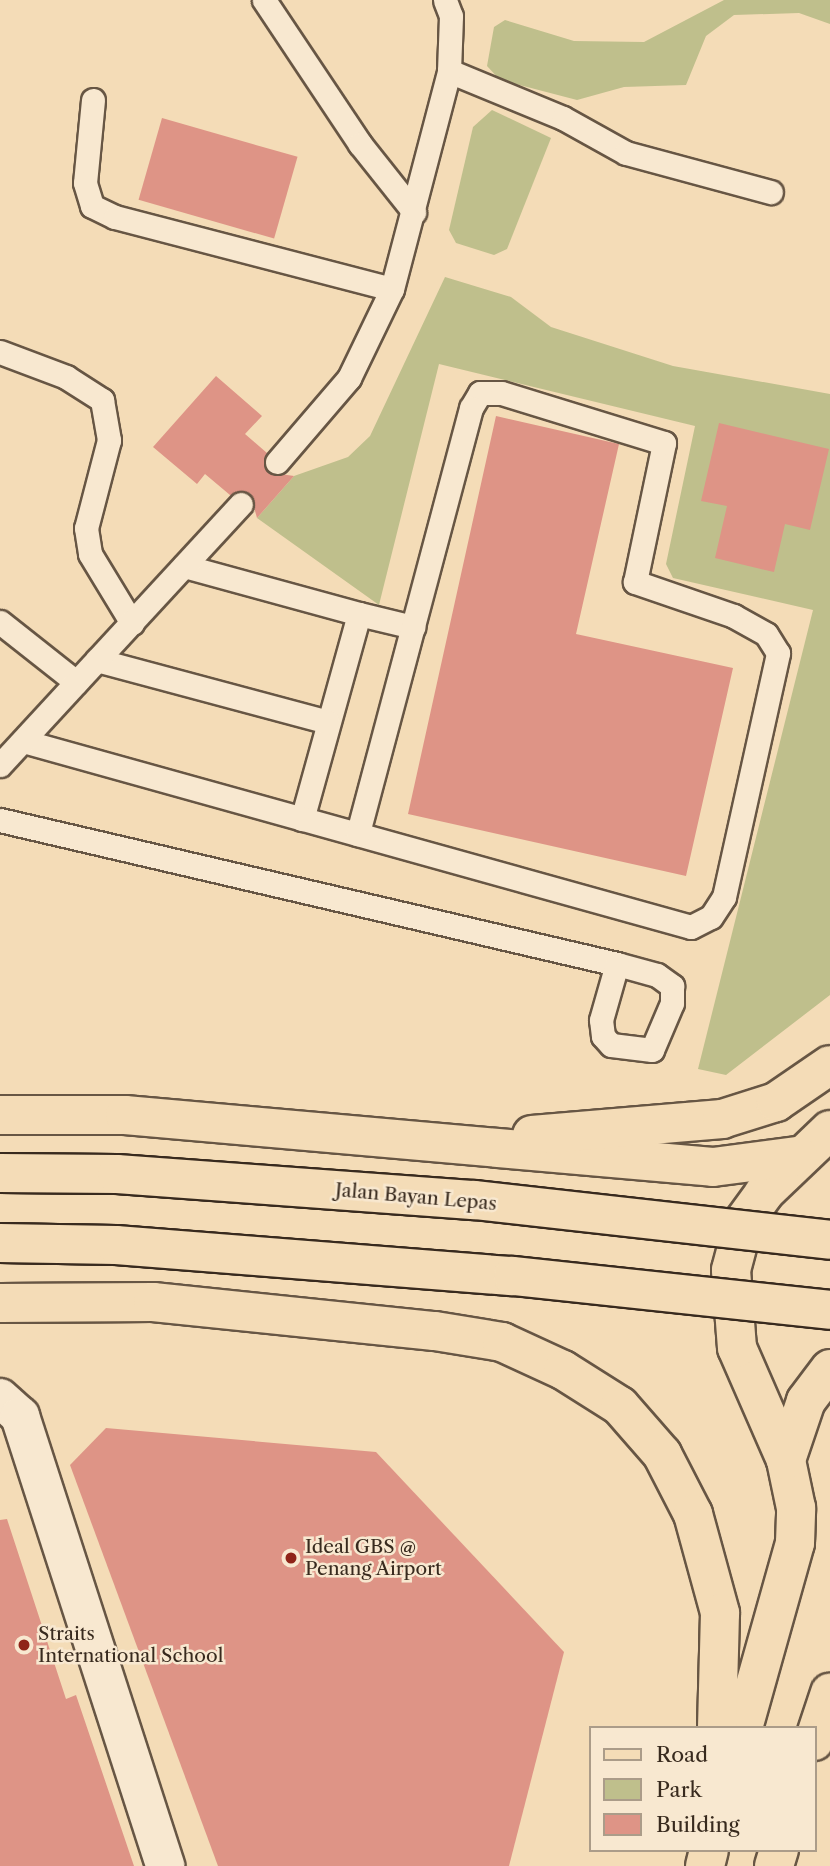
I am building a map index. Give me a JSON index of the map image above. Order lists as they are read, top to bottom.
{
  "streets": {
    "main road": ["Jalan Bayan Lepas"]
  },
  "places": ["Ideal GBS @ Penang Airport", "Straits International School"],
  "legend": ["Road", "Park", "Building"]
}
